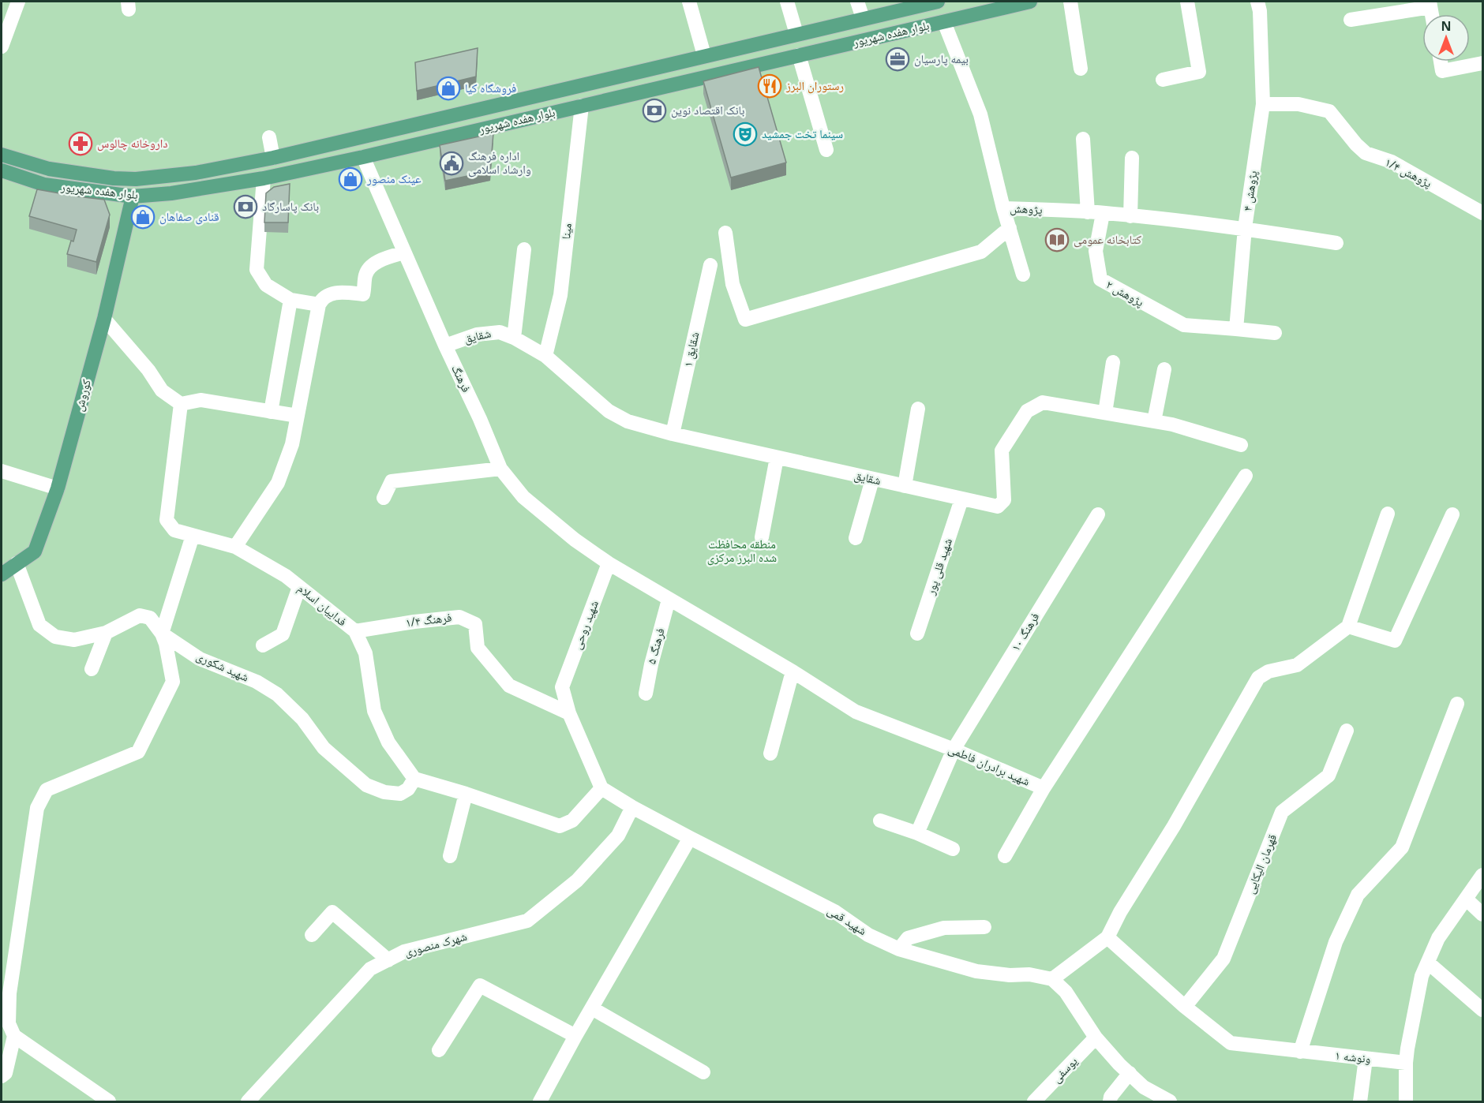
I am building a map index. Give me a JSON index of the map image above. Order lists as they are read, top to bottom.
{
  "streets": {
    "main road": ["بلوار هفده شهریور", "کوروش"],
    "street": [
      "پژوهش ۱/۴",
      "پژوهش ۴",
      "پژوهش",
      "مینا",
      "پژوهش ۲",
      "شقایق",
      "شقایق ۱",
      "فرهنگ",
      "شهید قلی پور",
      "فداییان اسلام",
      "فرهنگ ۱/۴",
      "شهید روحی",
      "فرهنگ ۱۰",
      "فرهنگ ۵",
      "شهید شکوری",
      "شهید برادران فاطمی",
      "قهرمان الیکایی",
      "شهید قمی",
      "شهرک منصوری",
      "ونوشه ۱",
      "یوسفی"
    ]
  },
  "crossings": [
    ["بلوار هفده شهریور", "پژوهش"],
    ["بلوار هفده شهریور", "مینا"],
    ["بلوار هفده شهریور", "فرهنگ"],
    ["بلوار هفده شهریور", "کوروش"],
    ["پژوهش ۱/۴", "پژوهش ۴"],
    ["پژوهش ۴", "پژوهش"],
    ["پژوهش ۴", "پژوهش ۲"],
    ["پژوهش", "پژوهش ۲"],
    ["مینا", "شقایق"],
    ["شقایق", "شقایق ۱"],
    ["شقایق", "فرهنگ"],
    ["شقایق", "شهید قلی پور"],
    ["فرهنگ", "شهید روحی"],
    ["فرهنگ", "شهید برادران فاطمی"],
    ["کوروش", "شهید شکوری"],
    ["فداییان اسلام", "فرهنگ ۱/۴"],
    ["فداییان اسلام", "شهید شکوری"],
    ["فرهنگ ۱/۴", "شهید روحی"],
    ["شهید روحی", "شهید برادران فاطمی"],
    ["فرهنگ ۱۰", "شهید برادران فاطمی"],
    ["فرهنگ ۵", "شهید برادران فاطمی"],
    ["قهرمان الیکایی", "ونوشه ۱"],
    ["شهید قمی", "شهرک منصوری"]
  ],
  "parks": ["منطقه محافظت شده البرز مرکزی"],
  "places": {
    "office": ["بیمه پارسیان"],
    "restaurant": ["رستوران البرز"],
    "shop": ["فروشگاه کیا", "عینک منصور", "قنادی صفاهان"],
    "bank": ["بانک اقتصاد نوین", "بانک پاسارگاد"],
    "theatre": ["سینما تخت جمشید"],
    "pharmacy": ["داروخانه چالوس"],
    "public building": ["اداره فرهنگ وارشاد اسلامی"],
    "library": ["کتابخانه عمومی"]
  },
  "north": "top"
}
